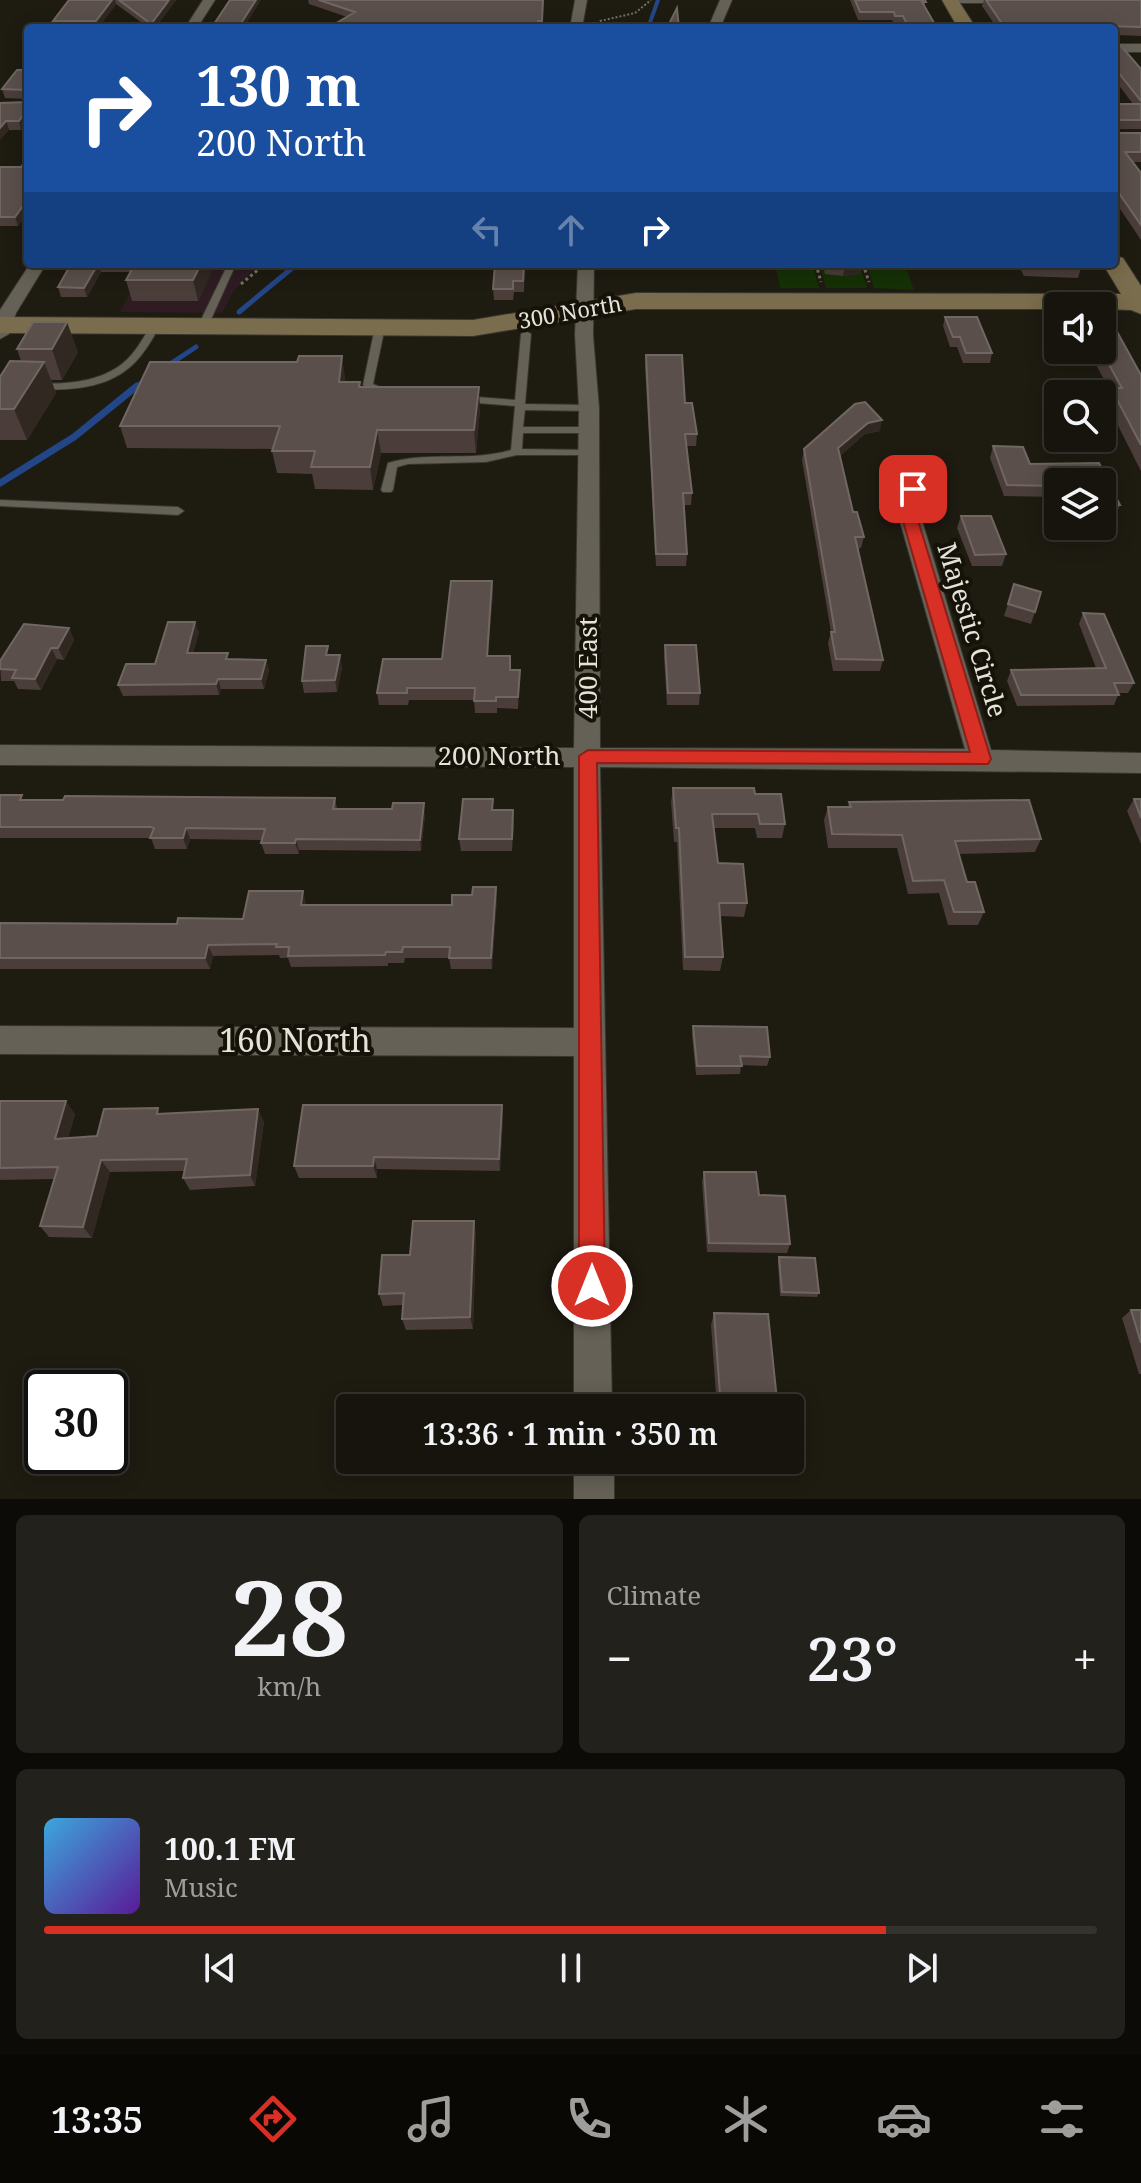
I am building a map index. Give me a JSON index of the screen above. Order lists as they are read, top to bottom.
{
  "streets": {
    "street": [
      "300 North",
      "Majestic Circle",
      "400 East",
      "200 North",
      "160 North"
    ]
  },
  "crossings": [
    ["300 North", "400 East"],
    ["Majestic Circle", "200 North"],
    ["400 East", "200 North"],
    ["400 East", "160 North"]
  ],
  "page": {
    "turn": ["130 m", "200 North"],
    "limit": "30",
    "trip": "13:36 · 1 min · 350 m",
    "tile": [
      ["28", "km/h"],
      "Climate"
    ],
    "heat": ["−", "23°", "+"],
    "song": ["100.1 FM", "Music"],
    "tabs": "13:35"
  }
}
